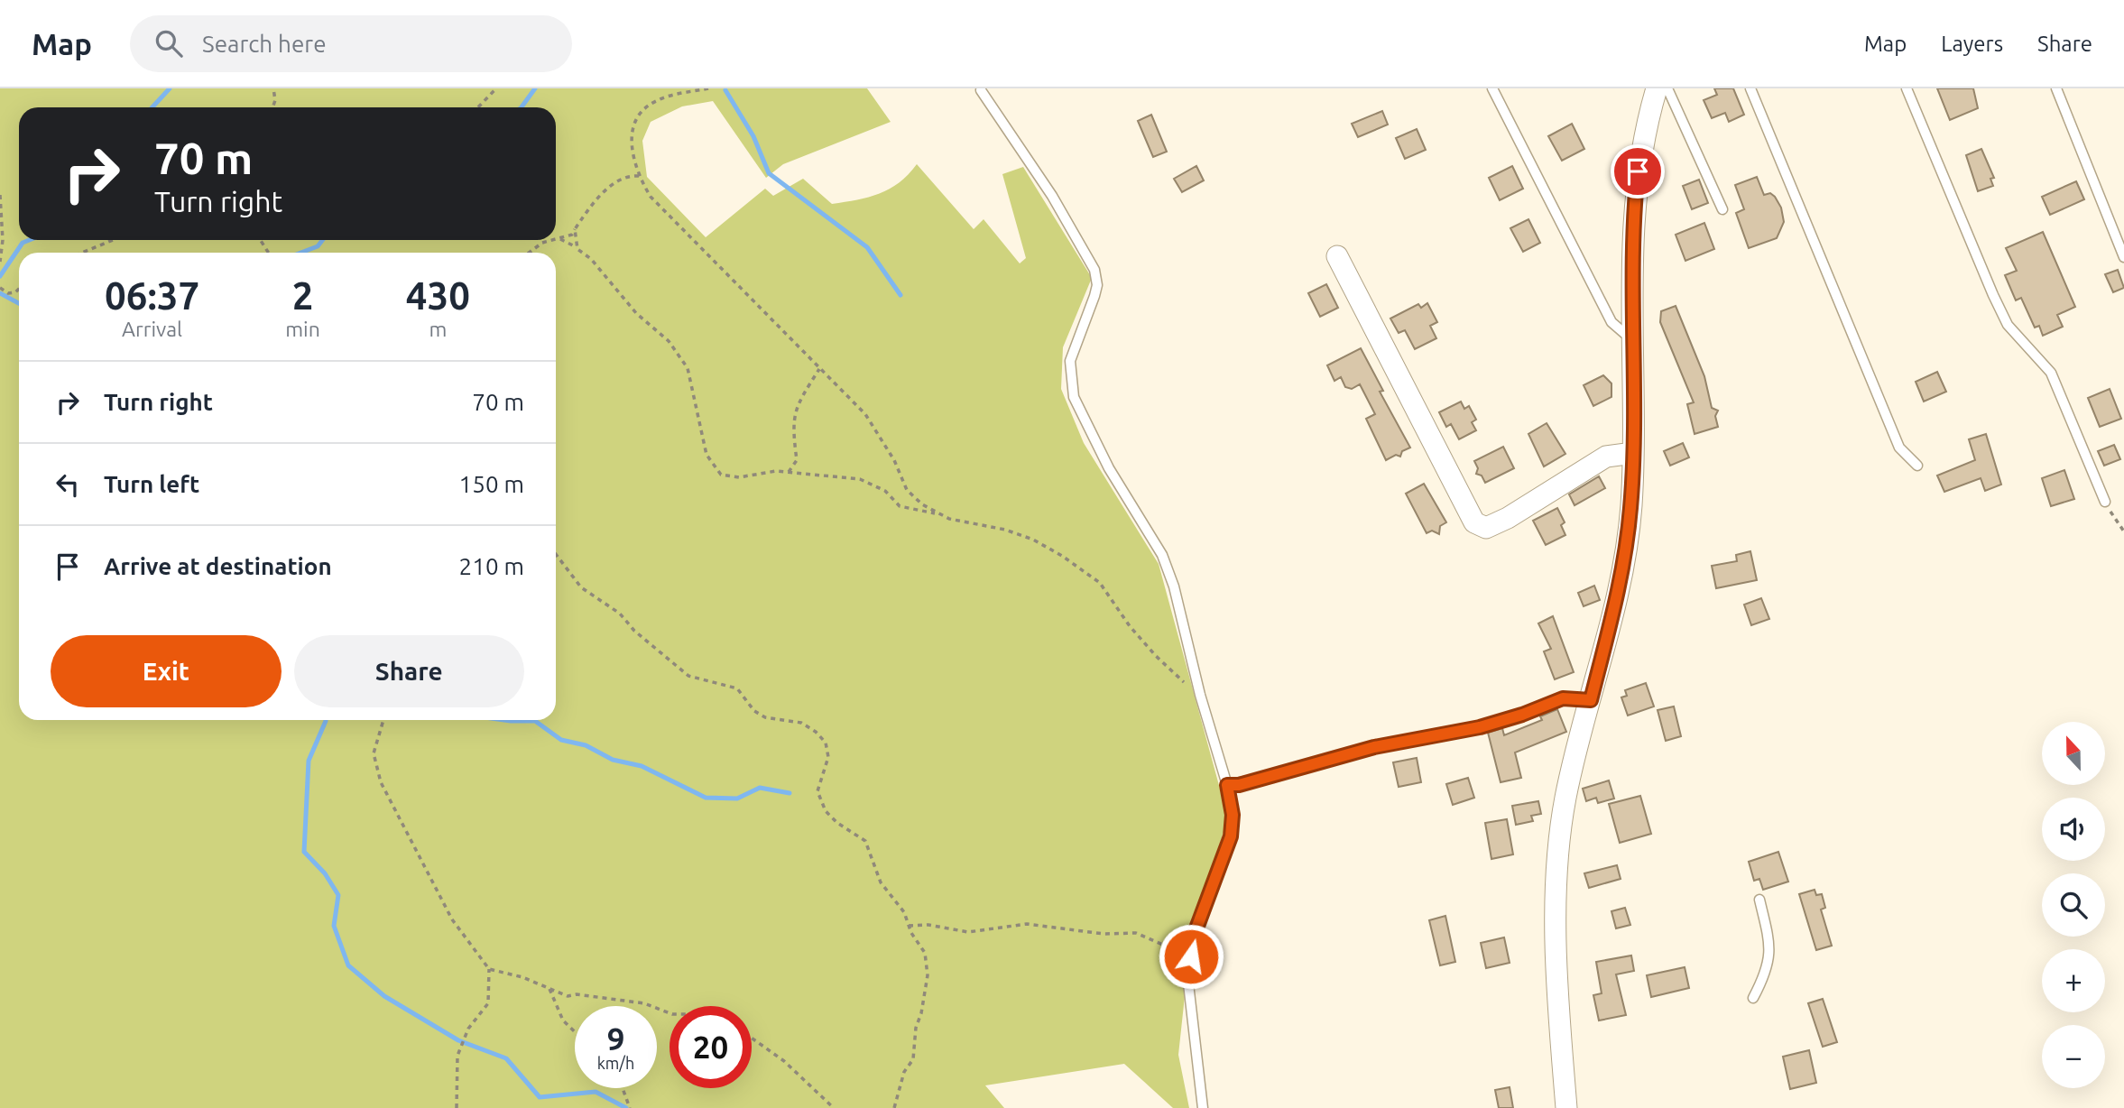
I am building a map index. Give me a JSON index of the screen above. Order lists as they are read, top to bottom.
{
  "north": "top",
  "page": {
    "header": "Map",
    "search": "Search here",
    "nav": ["Map", "Layers", "Share"],
    "turn": ["70 m", "Turn right"],
    "eta": [
      "06:37",
      "Arrival",
      "2",
      "min",
      "430",
      "m"
    ],
    "list": [
      {
        "name": "Turn right",
        "value": "70 m"
      },
      {
        "name": "Turn left",
        "value": "150 m"
      },
      {
        "name": "Arrive at destination",
        "value": "210 m"
      }
    ],
    "buttons": ["Exit", "Share"],
    "map_buttons": ["+", "−"],
    "speed": "9 km/h",
    "limit": "20"
  }
}
